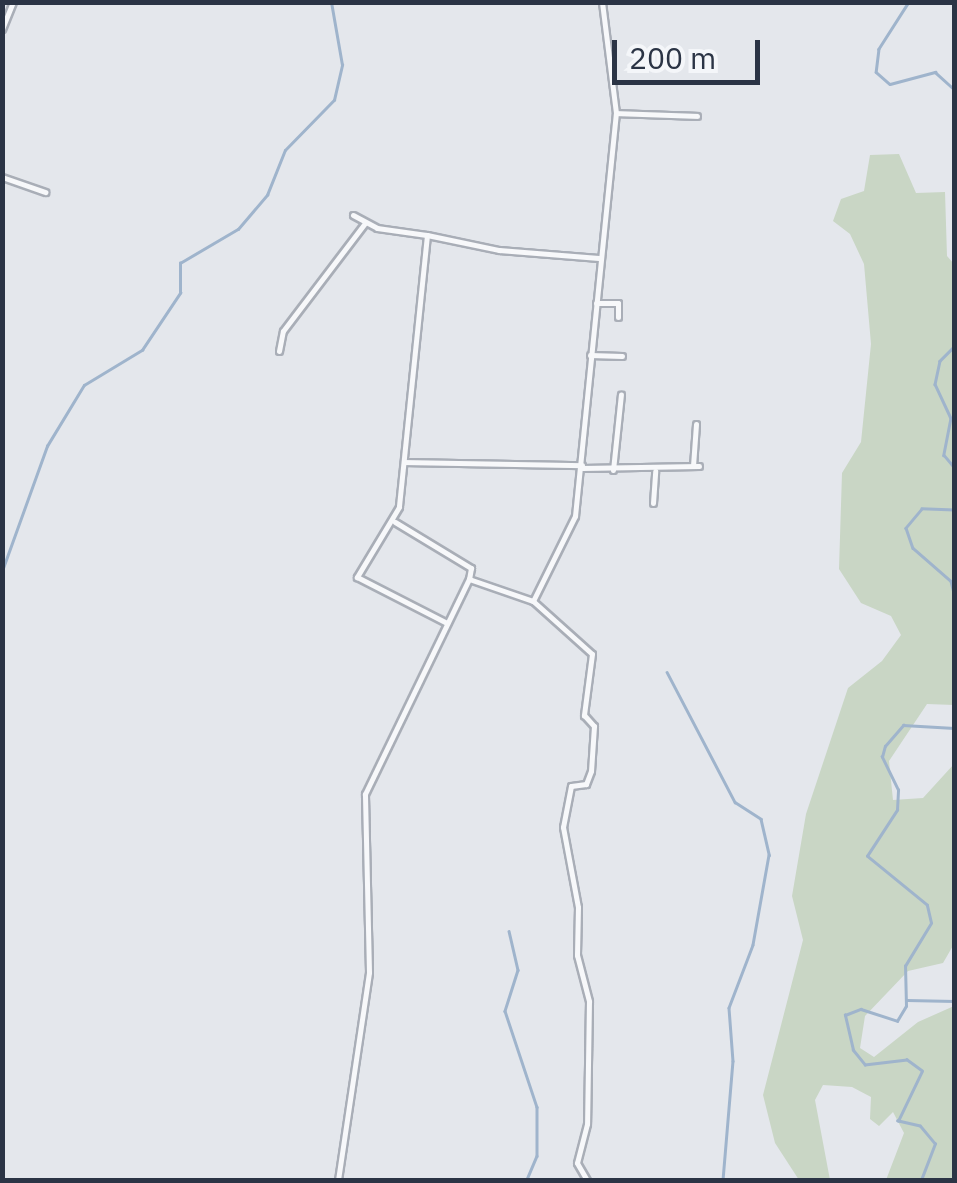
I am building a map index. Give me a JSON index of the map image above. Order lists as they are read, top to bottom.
{
  "scale_bar": "200 m"
}
